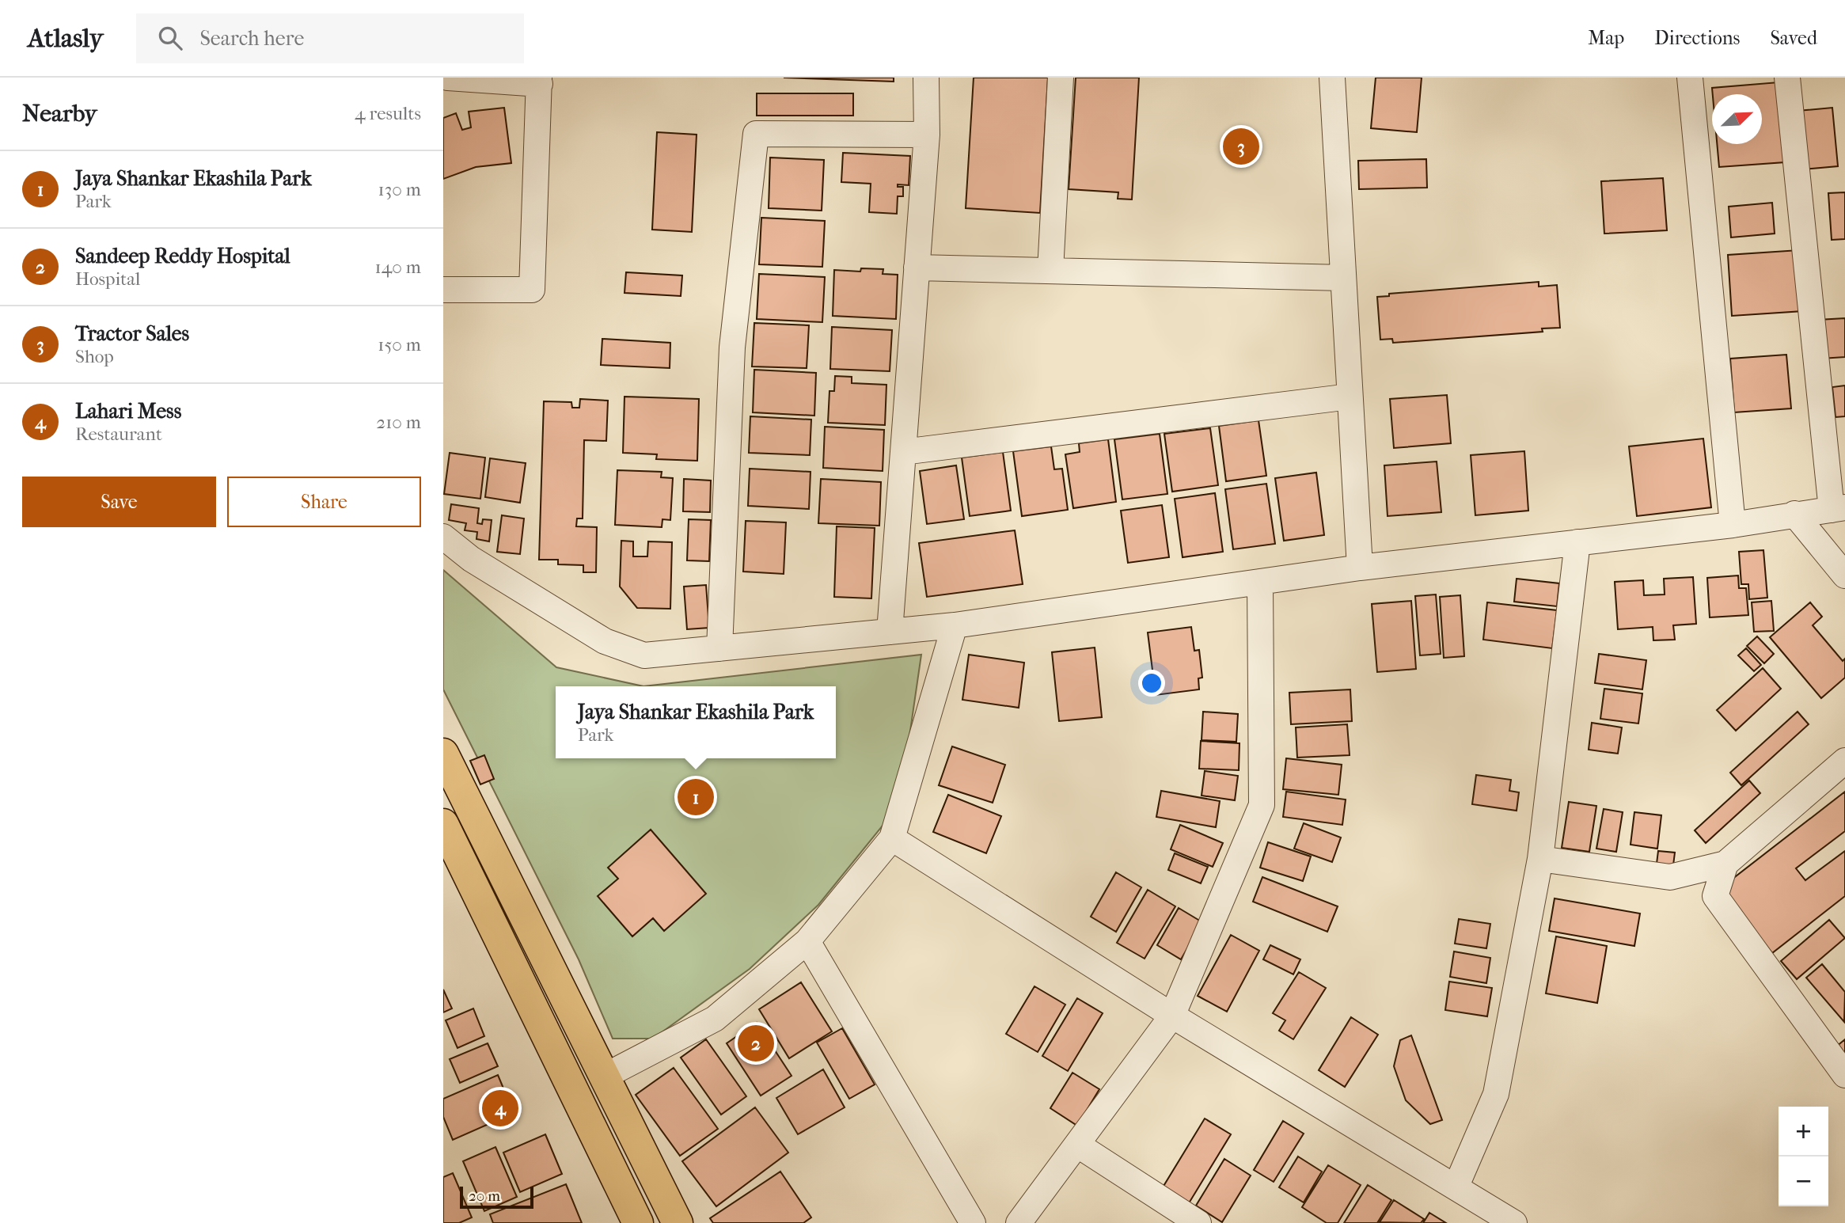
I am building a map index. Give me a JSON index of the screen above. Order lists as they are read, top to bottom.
{
  "scale_bar": "20 m",
  "north": "top right",
  "page": {
    "header": "Atlasly",
    "search": "Search here",
    "nav": ["Map", "Directions", "Saved"],
    "heading": ["Nearby", "4 results"],
    "pins": [
      "3",
      "1",
      "2",
      "4"
    ],
    "list": [
      {
        "mark": "1",
        "name": "Jaya Shankar Ekashila Park",
        "note": "Park",
        "value": "130 m"
      },
      {
        "mark": "2",
        "name": "Sandeep Reddy Hospital",
        "note": "Hospital",
        "value": "140 m"
      },
      {
        "mark": "3",
        "name": "Tractor Sales",
        "note": "Shop",
        "value": "150 m"
      },
      {
        "mark": "4",
        "name": "Lahari Mess",
        "note": "Restaurant",
        "value": "210 m"
      }
    ],
    "buttons": ["Save", "Share"],
    "popup": ["Jaya Shankar Ekashila Park", "Park"],
    "map_buttons": ["+", "−"],
    "scale": "20 m"
  }
}
